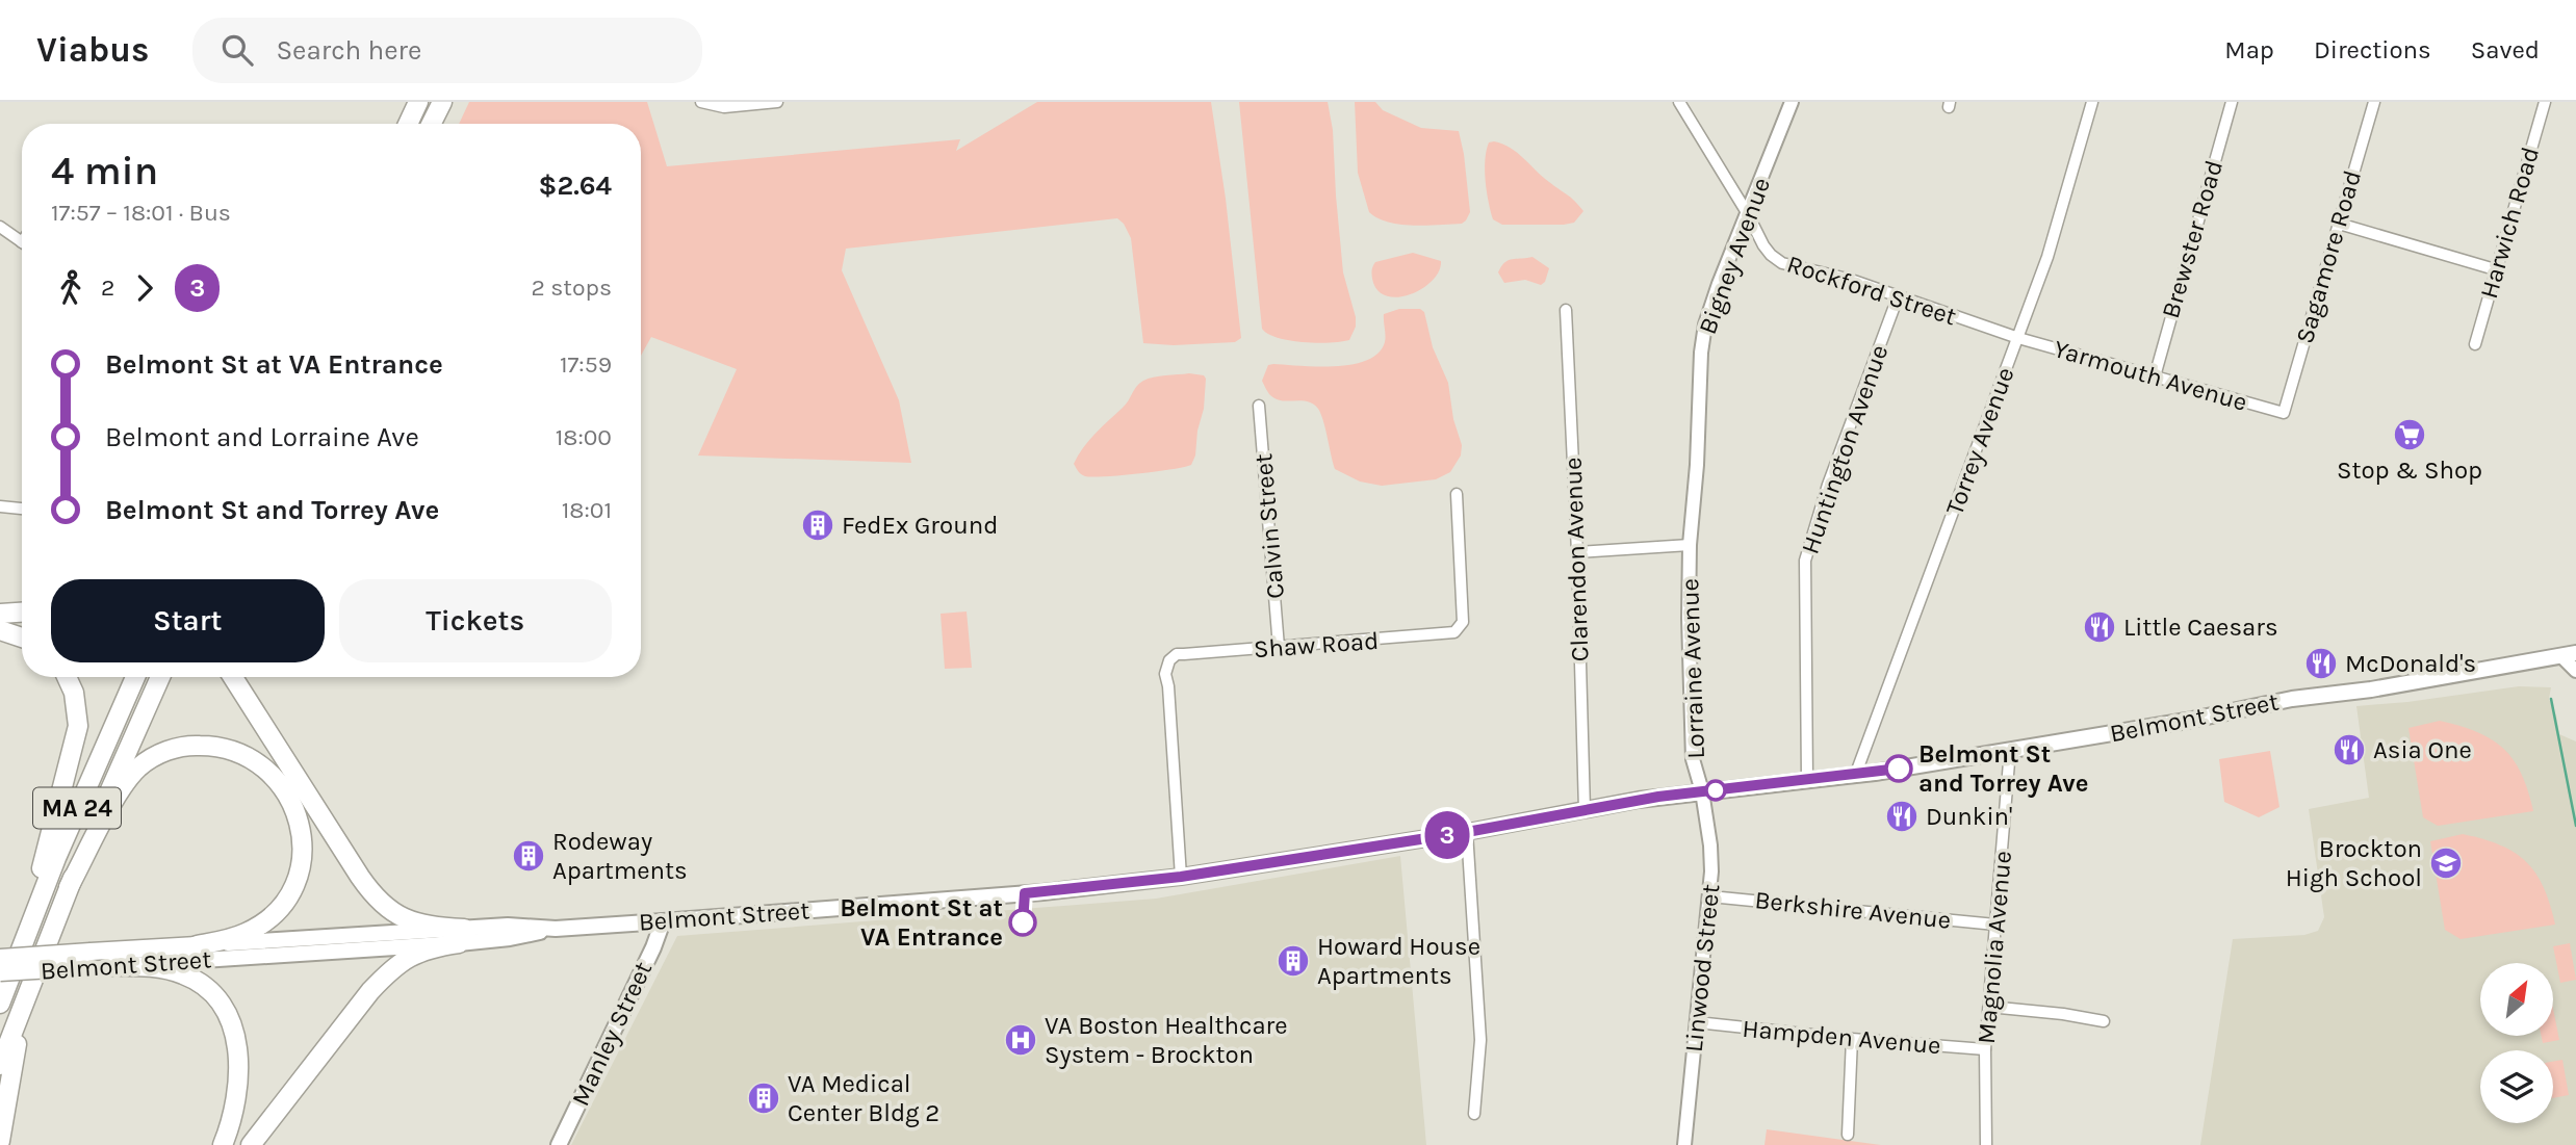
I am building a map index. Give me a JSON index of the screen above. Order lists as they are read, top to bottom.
{
  "streets": {
    "highway": ["Belmont Street", "MA 24"],
    "main road": ["Manley Street"],
    "street": [
      "Harwich Road",
      "Brewster Road",
      "Bigney Avenue",
      "Sagamore Road",
      "Rockford Street",
      "Yarmouth Avenue",
      "Torrey Avenue",
      "Huntington Avenue",
      "Calvin Street",
      "Clarendon Avenue",
      "Shaw Road",
      "Lorraine Avenue",
      "Berkshire Avenue",
      "Magnolia Avenue",
      "Linwood Street",
      "Hampden Avenue"
    ]
  },
  "crossings": [
    ["Brewster Road", "Yarmouth Avenue"],
    ["Bigney Avenue", "Rockford Street"],
    ["Bigney Avenue", "Lorraine Avenue"],
    ["Sagamore Road", "Yarmouth Avenue"],
    ["Rockford Street", "Yarmouth Avenue"],
    ["Rockford Street", "Torrey Avenue"],
    ["Rockford Street", "Huntington Avenue"],
    ["Yarmouth Avenue", "Torrey Avenue"],
    ["Torrey Avenue", "Belmont Street"],
    ["Huntington Avenue", "Belmont Street"],
    ["Calvin Street", "Shaw Road"],
    ["Clarendon Avenue", "Belmont Street"],
    ["Shaw Road", "Belmont Street"],
    ["Lorraine Avenue", "Belmont Street"],
    ["Lorraine Avenue", "Linwood Street"],
    ["Belmont Street", "Magnolia Avenue"],
    ["Belmont Street", "Linwood Street"],
    ["Belmont Street", "Manley Street"],
    ["Berkshire Avenue", "Magnolia Avenue"],
    ["Berkshire Avenue", "Linwood Street"],
    ["Magnolia Avenue", "Hampden Avenue"],
    ["Linwood Street", "Hampden Avenue"]
  ],
  "places": {
    "supermarket": ["Stop & Shop"],
    "building": [
      "FedEx Ground",
      "Rodeway Apartments",
      "Howard House Apartments",
      "VA Medical Center Bldg 2"
    ],
    "restaurant": [
      "Little Caesars",
      "McDonald's",
      "Asia One",
      "Dunkin'"
    ],
    "other": ["Belmont St and Torrey Ave", "Belmont St at VA Entrance"],
    "school or university": ["Brockton High School"],
    "hospital": ["VA Boston Healthcare System - Brockton"]
  },
  "lines": ["bus line 3"],
  "north": "top right",
  "page": {
    "header": "Viabus",
    "search": "Search here",
    "nav": ["Map", "Directions", "Saved"],
    "on_map": "3",
    "heading": ["4 min", "17:57 – 18:01 · Bus", "$2.64"],
    "legs": ["2", "3", "2 stops"],
    "list": [
      {
        "name": "Belmont St at VA Entrance",
        "value": "17:59"
      },
      {
        "name": "Belmont and Lorraine Ave",
        "value": "18:00"
      },
      {
        "name": "Belmont St and Torrey Ave",
        "value": "18:01"
      }
    ],
    "buttons": ["Start", "Tickets"]
  }
}
